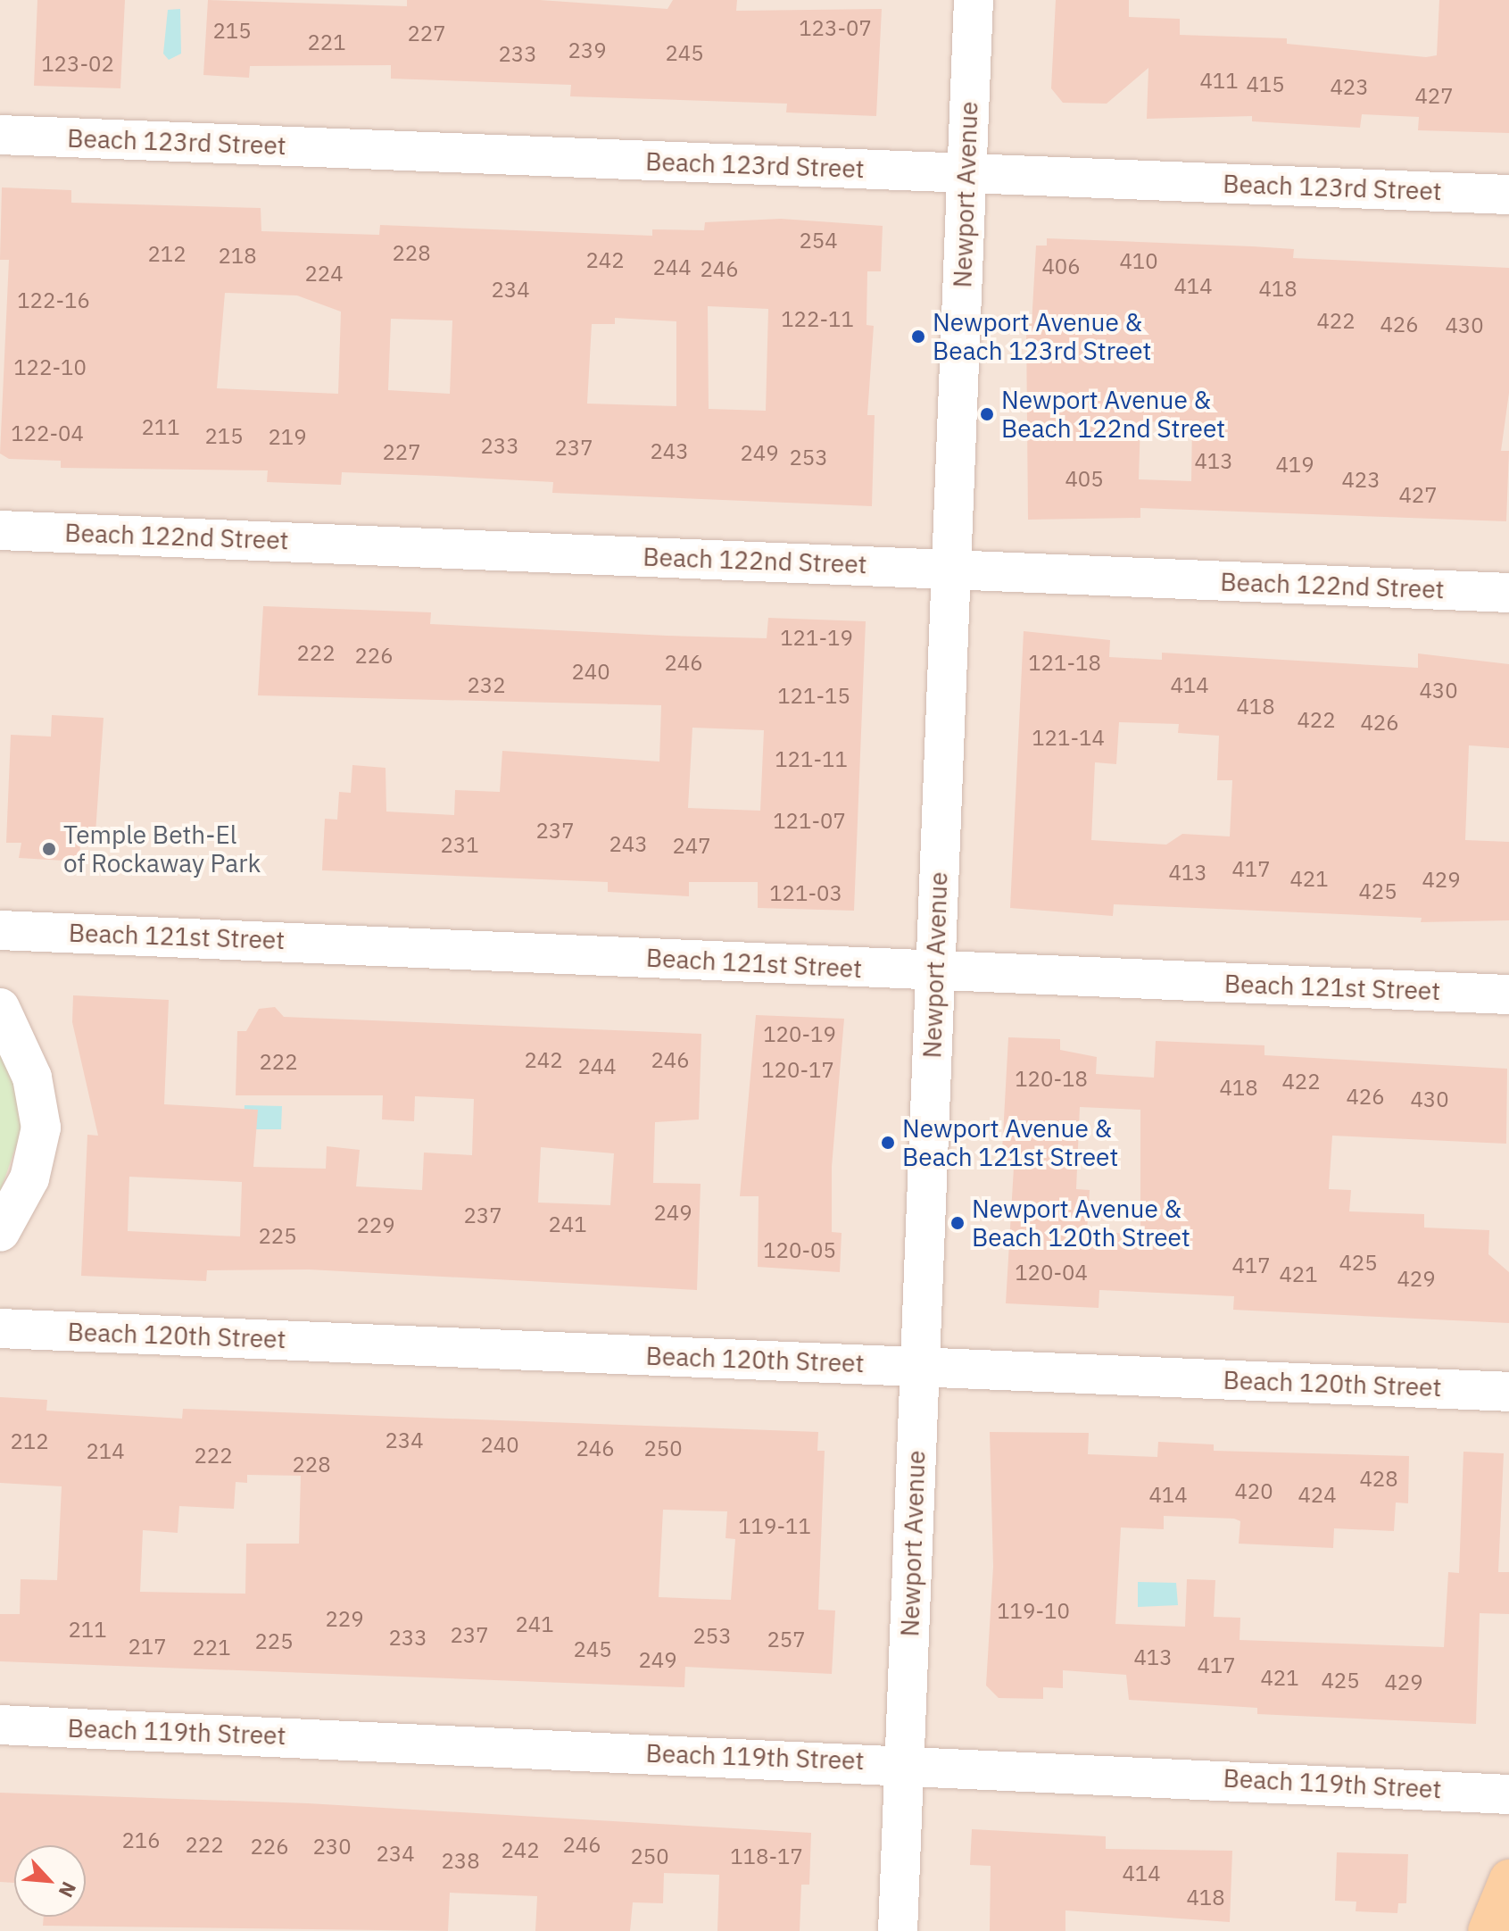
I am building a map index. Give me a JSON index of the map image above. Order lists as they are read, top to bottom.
{
  "streets": {
    "street": [
      "Beach 123rd Street",
      "Newport Avenue",
      "Beach 122nd Street",
      "Beach 121st Street",
      "Beach 120th Street",
      "Beach 119th Street"
    ]
  },
  "crossings": [
    ["Beach 123rd Street", "Newport Avenue"],
    ["Newport Avenue", "Beach 122nd Street"],
    ["Newport Avenue", "Beach 121st Street"],
    ["Newport Avenue", "Beach 120th Street"],
    ["Newport Avenue", "Beach 119th Street"]
  ],
  "places": [
    "Newport Avenue & Beach 123rd Street",
    "Newport Avenue & Beach 122nd Street",
    "Temple Beth-El of Rockaway Park",
    "Newport Avenue & Beach 121st Street",
    "Newport Avenue & Beach 120th Street"
  ],
  "house_numbers": [
    "123-07",
    "215",
    "227",
    "221",
    "239",
    "245",
    "233",
    "123-02",
    "411",
    "415",
    "423",
    "427",
    "254",
    "228",
    "212",
    "218",
    "242",
    "410",
    "406",
    "244",
    "246",
    "224",
    "414",
    "418",
    "234",
    "122-16",
    "122-11",
    "422",
    "426",
    "430",
    "122-10",
    "211",
    "122-04",
    "215",
    "219",
    "233",
    "237",
    "243",
    "227",
    "249",
    "253",
    "413",
    "419",
    "405",
    "423",
    "427",
    "121-19",
    "222",
    "226",
    "246",
    "121-18",
    "240",
    "232",
    "414",
    "430",
    "121-15",
    "418",
    "422",
    "426",
    "121-14",
    "121-11",
    "121-07",
    "237",
    "243",
    "231",
    "247",
    "417",
    "413",
    "421",
    "429",
    "425",
    "121-03",
    "120-19",
    "242",
    "246",
    "222",
    "244",
    "120-17",
    "120-18",
    "422",
    "418",
    "426",
    "430",
    "249",
    "237",
    "241",
    "229",
    "225",
    "120-05",
    "425",
    "417",
    "120-04",
    "421",
    "429",
    "234",
    "212",
    "240",
    "246",
    "250",
    "214",
    "222",
    "228",
    "428",
    "420",
    "414",
    "424",
    "119-11",
    "119-10",
    "229",
    "241",
    "211",
    "237",
    "253",
    "233",
    "257",
    "225",
    "217",
    "221",
    "245",
    "413",
    "249",
    "417",
    "421",
    "425",
    "429",
    "216",
    "222",
    "246",
    "226",
    "230",
    "242",
    "234",
    "250",
    "118-17",
    "238",
    "414",
    "418"
  ],
  "north": "bottom right"
}
